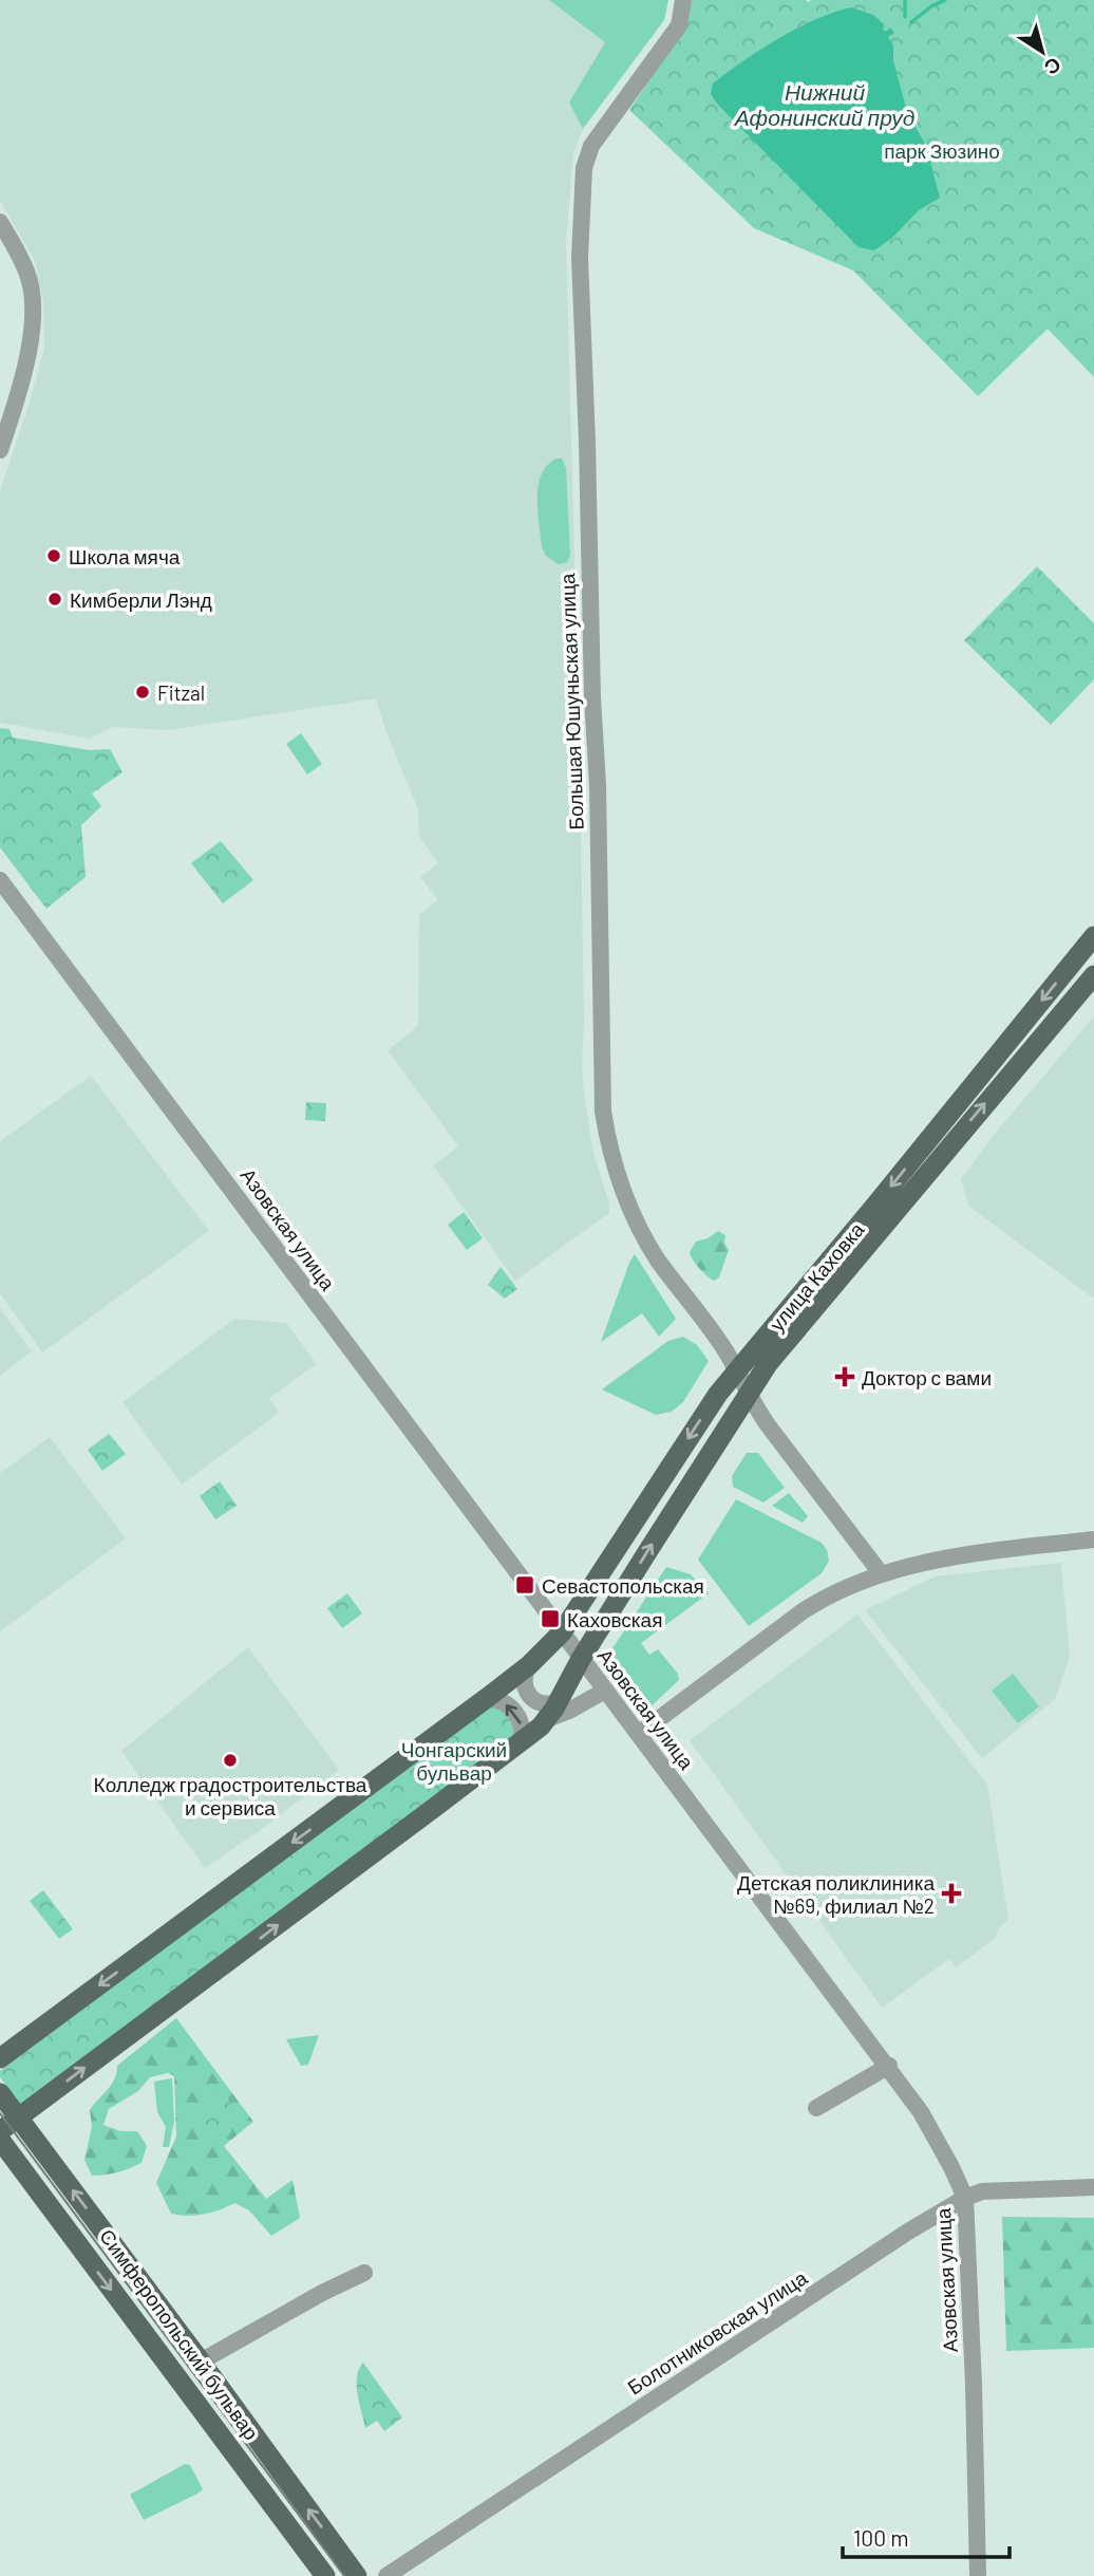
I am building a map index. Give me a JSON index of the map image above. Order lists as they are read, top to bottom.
{
  "streets": {
    "main road": ["улица Каховка", "Симферопольский бульвар"],
    "street": ["Большая Юшуньская улица", "Азовская улица", "Болотниковская улица"]
  },
  "crossings": [
    ["Большая Юшуньская улица", "улица Каховка"],
    ["Азовская улица", "улица Каховка"],
    ["Азовская улица", "Болотниковская улица"]
  ],
  "water": ["Нижний Афонинский пруд"],
  "parks": ["парк Зюзино", "Чонгарский бульвар"],
  "places": {
    "other": [
      "Школа мяча",
      "Кимберли Лэнд",
      "Fitzal",
      "Колледж градостроительства и сервиса"
    ],
    "health": ["Доктор с вами", "Детская поликлиника №69, филиал №2"],
    "transit": ["Севастопольская", "Каховская"]
  },
  "scale_bar": "100 m",
  "north": "bottom right"
}
